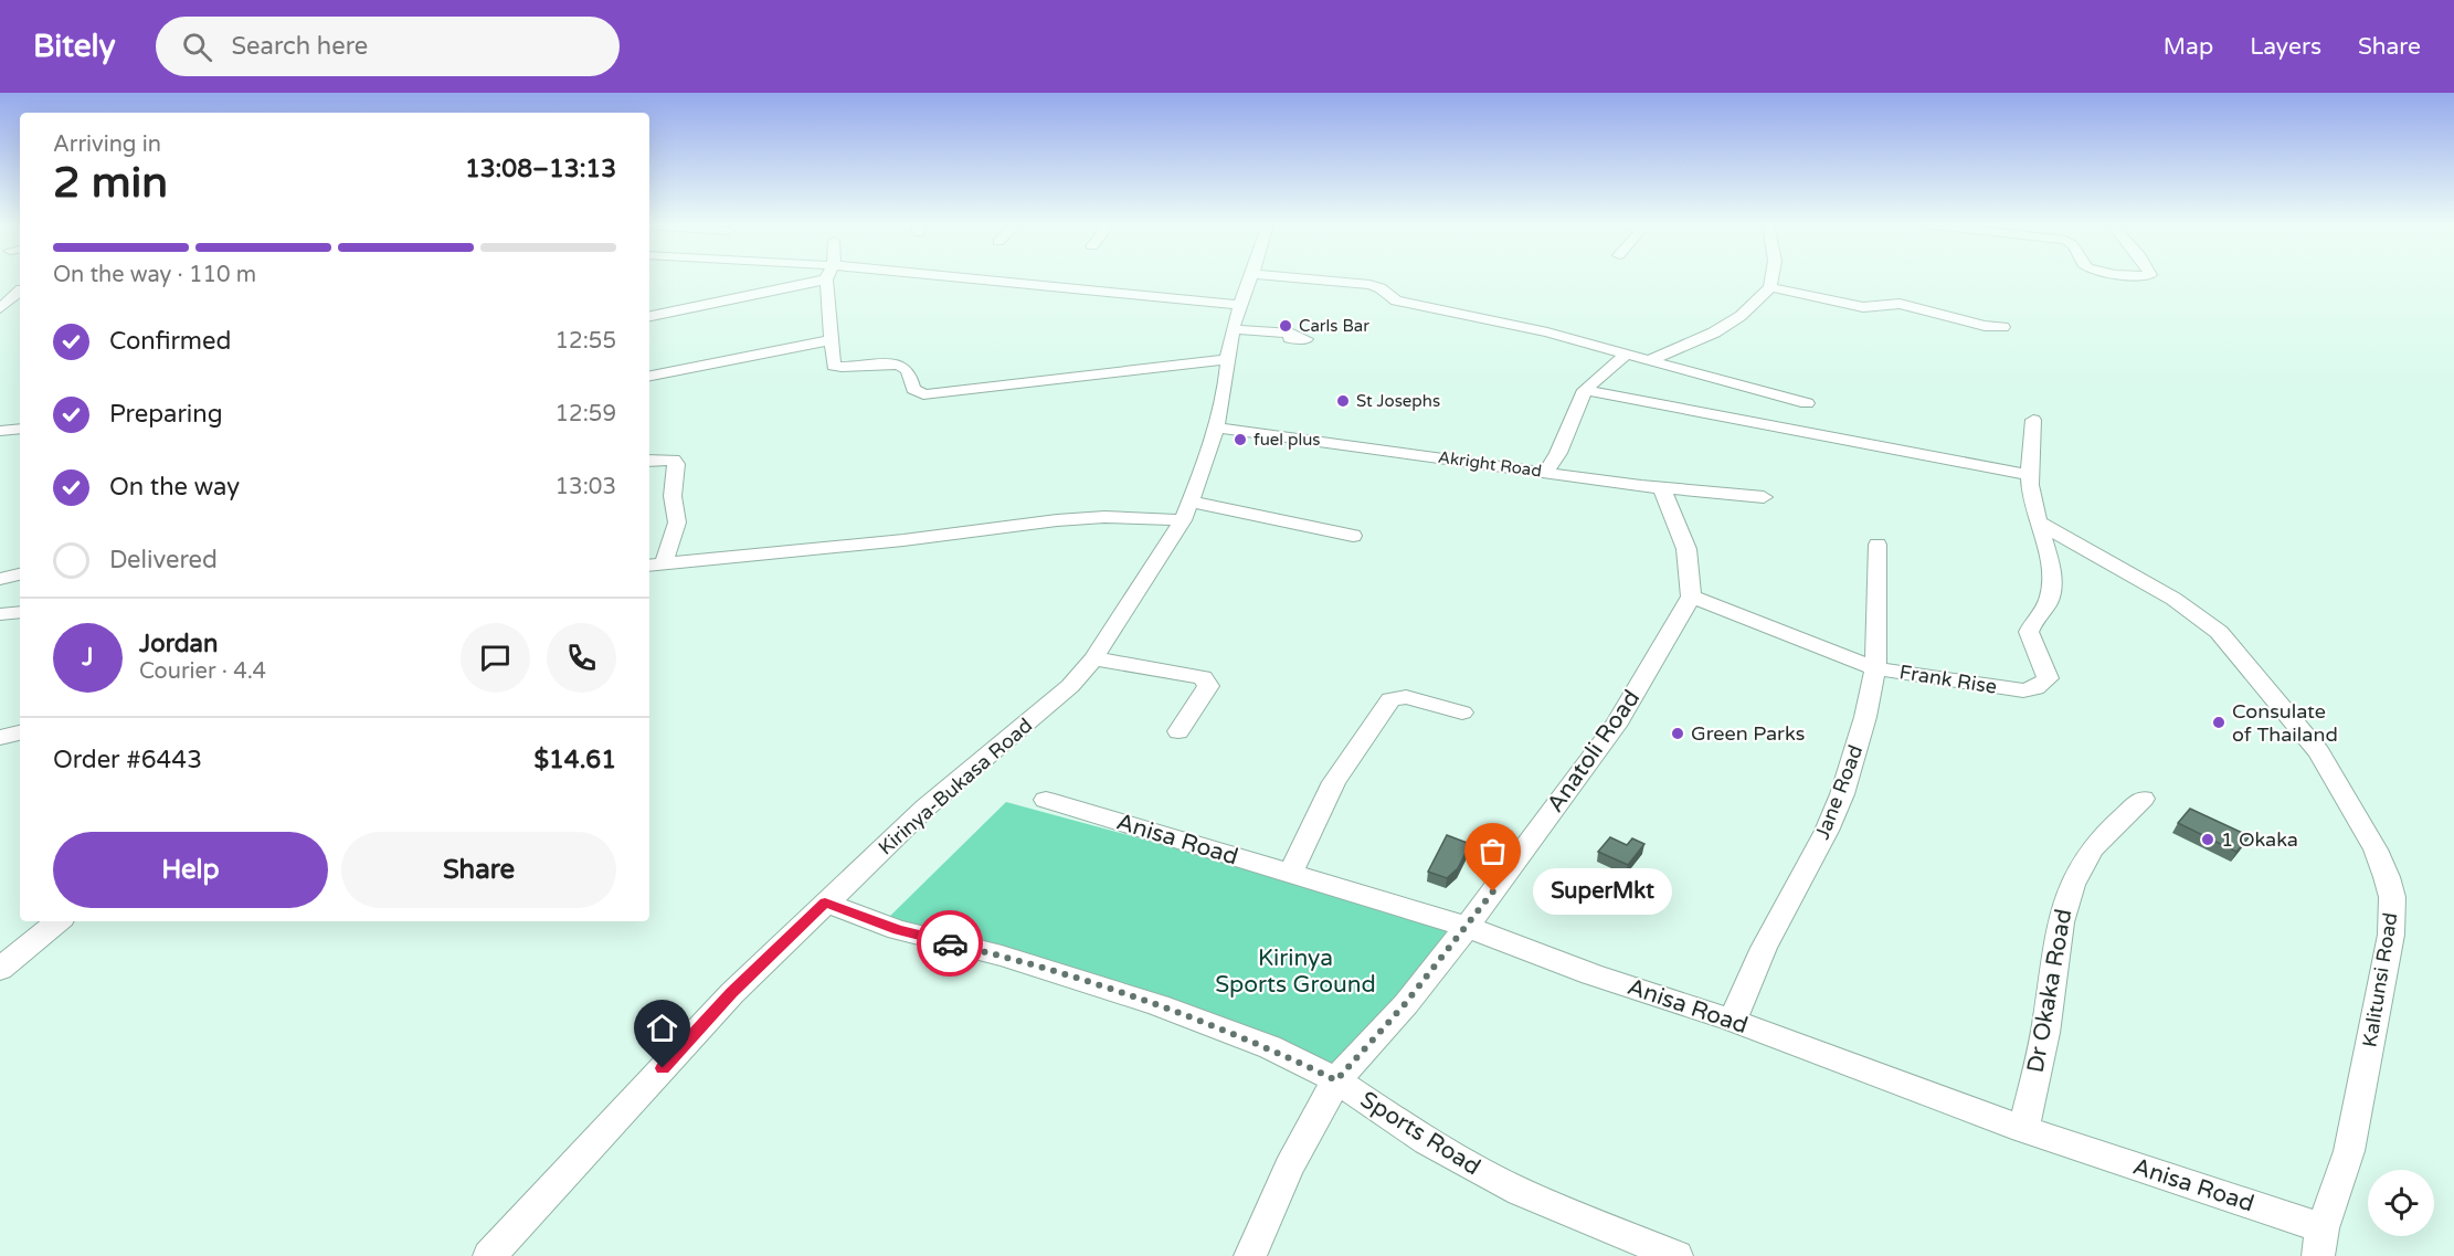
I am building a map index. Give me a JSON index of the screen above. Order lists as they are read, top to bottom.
{
  "streets": {
    "street": [
      "Akright Road",
      "Frank Rise",
      "Anatoli Road",
      "Kirinya-Bukasa Road",
      "Jane Road",
      "Anisa Road",
      "Kalitunsi Road",
      "Dr Okaka Road",
      "Sports Road"
    ]
  },
  "crossings": [
    ["Akright Road", "Kirinya-Bukasa Road"],
    ["Frank Rise", "Anatoli Road"],
    ["Frank Rise", "Jane Road"],
    ["Frank Rise", "Kalitunsi Road"],
    ["Anatoli Road", "Anisa Road"],
    ["Anatoli Road", "Sports Road"],
    ["Kirinya-Bukasa Road", "Sports Road"],
    ["Jane Road", "Anisa Road"],
    ["Anisa Road", "Kalitunsi Road"],
    ["Anisa Road", "Dr Okaka Road"]
  ],
  "parks": ["Kirinya Sports Ground"],
  "places": [
    "Carls Bar",
    "St Josephs",
    "fuel plus",
    "Consulate of Thailand",
    "Green Parks",
    "1 Okaka",
    "SuperMkt"
  ],
  "page": {
    "header": "Bitely",
    "search": "Search here",
    "nav": ["Map", "Layers", "Share"],
    "heading": ["2 min", "Arriving in", "13:08–13:13"],
    "panel": [
      "Jordan",
      "Courier · 4.4",
      "Order #6443",
      "$14.61"
    ],
    "bar": "On the way · 110 m",
    "list": [
      ["Confirmed", "12:55"],
      ["Preparing", "12:59"],
      ["On the way", "13:03"],
      "Delivered"
    ],
    "round": "J",
    "buttons": ["Help", "Share"],
    "bubble": "SuperMkt"
  }
}
